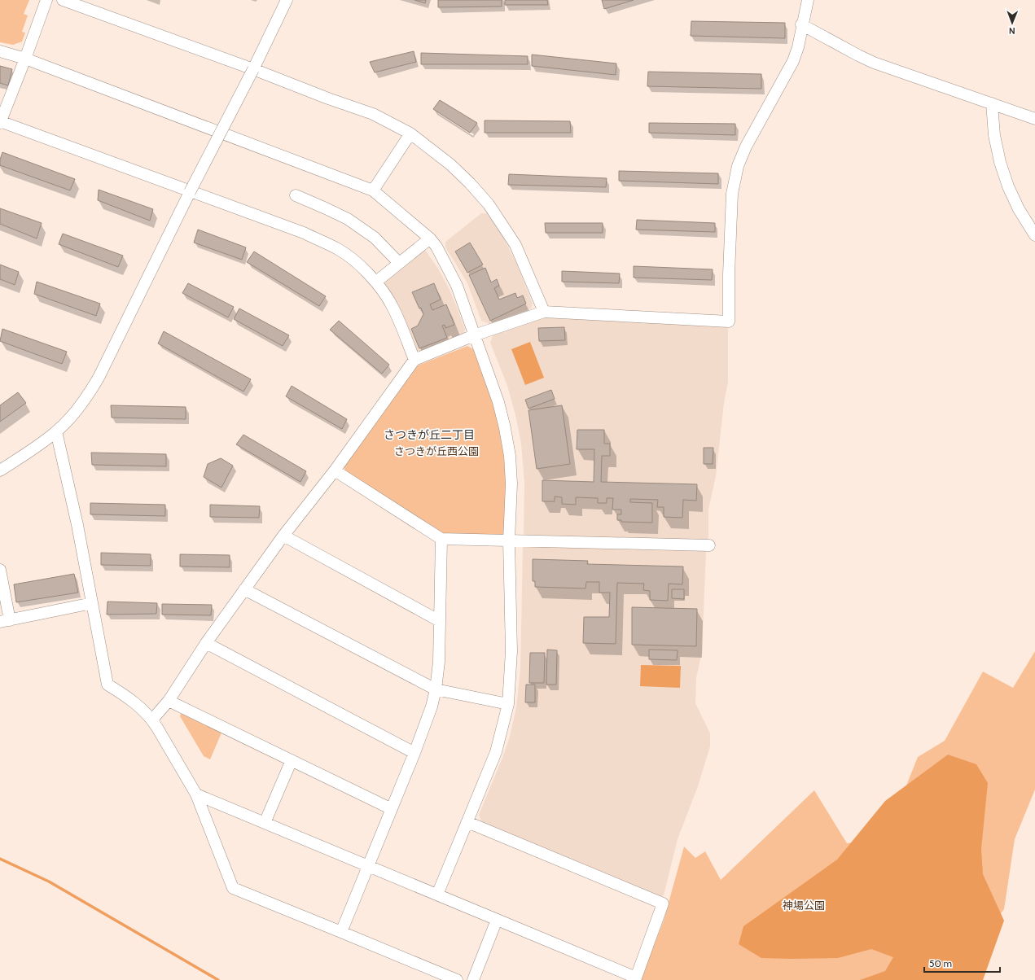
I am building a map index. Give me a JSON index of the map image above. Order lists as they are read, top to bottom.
{
  "districts": ["さつきが丘二丁目"],
  "parks": ["さつきが丘西公園", "神場公園"],
  "scale_bar": "50 m",
  "north": "bottom"
}
